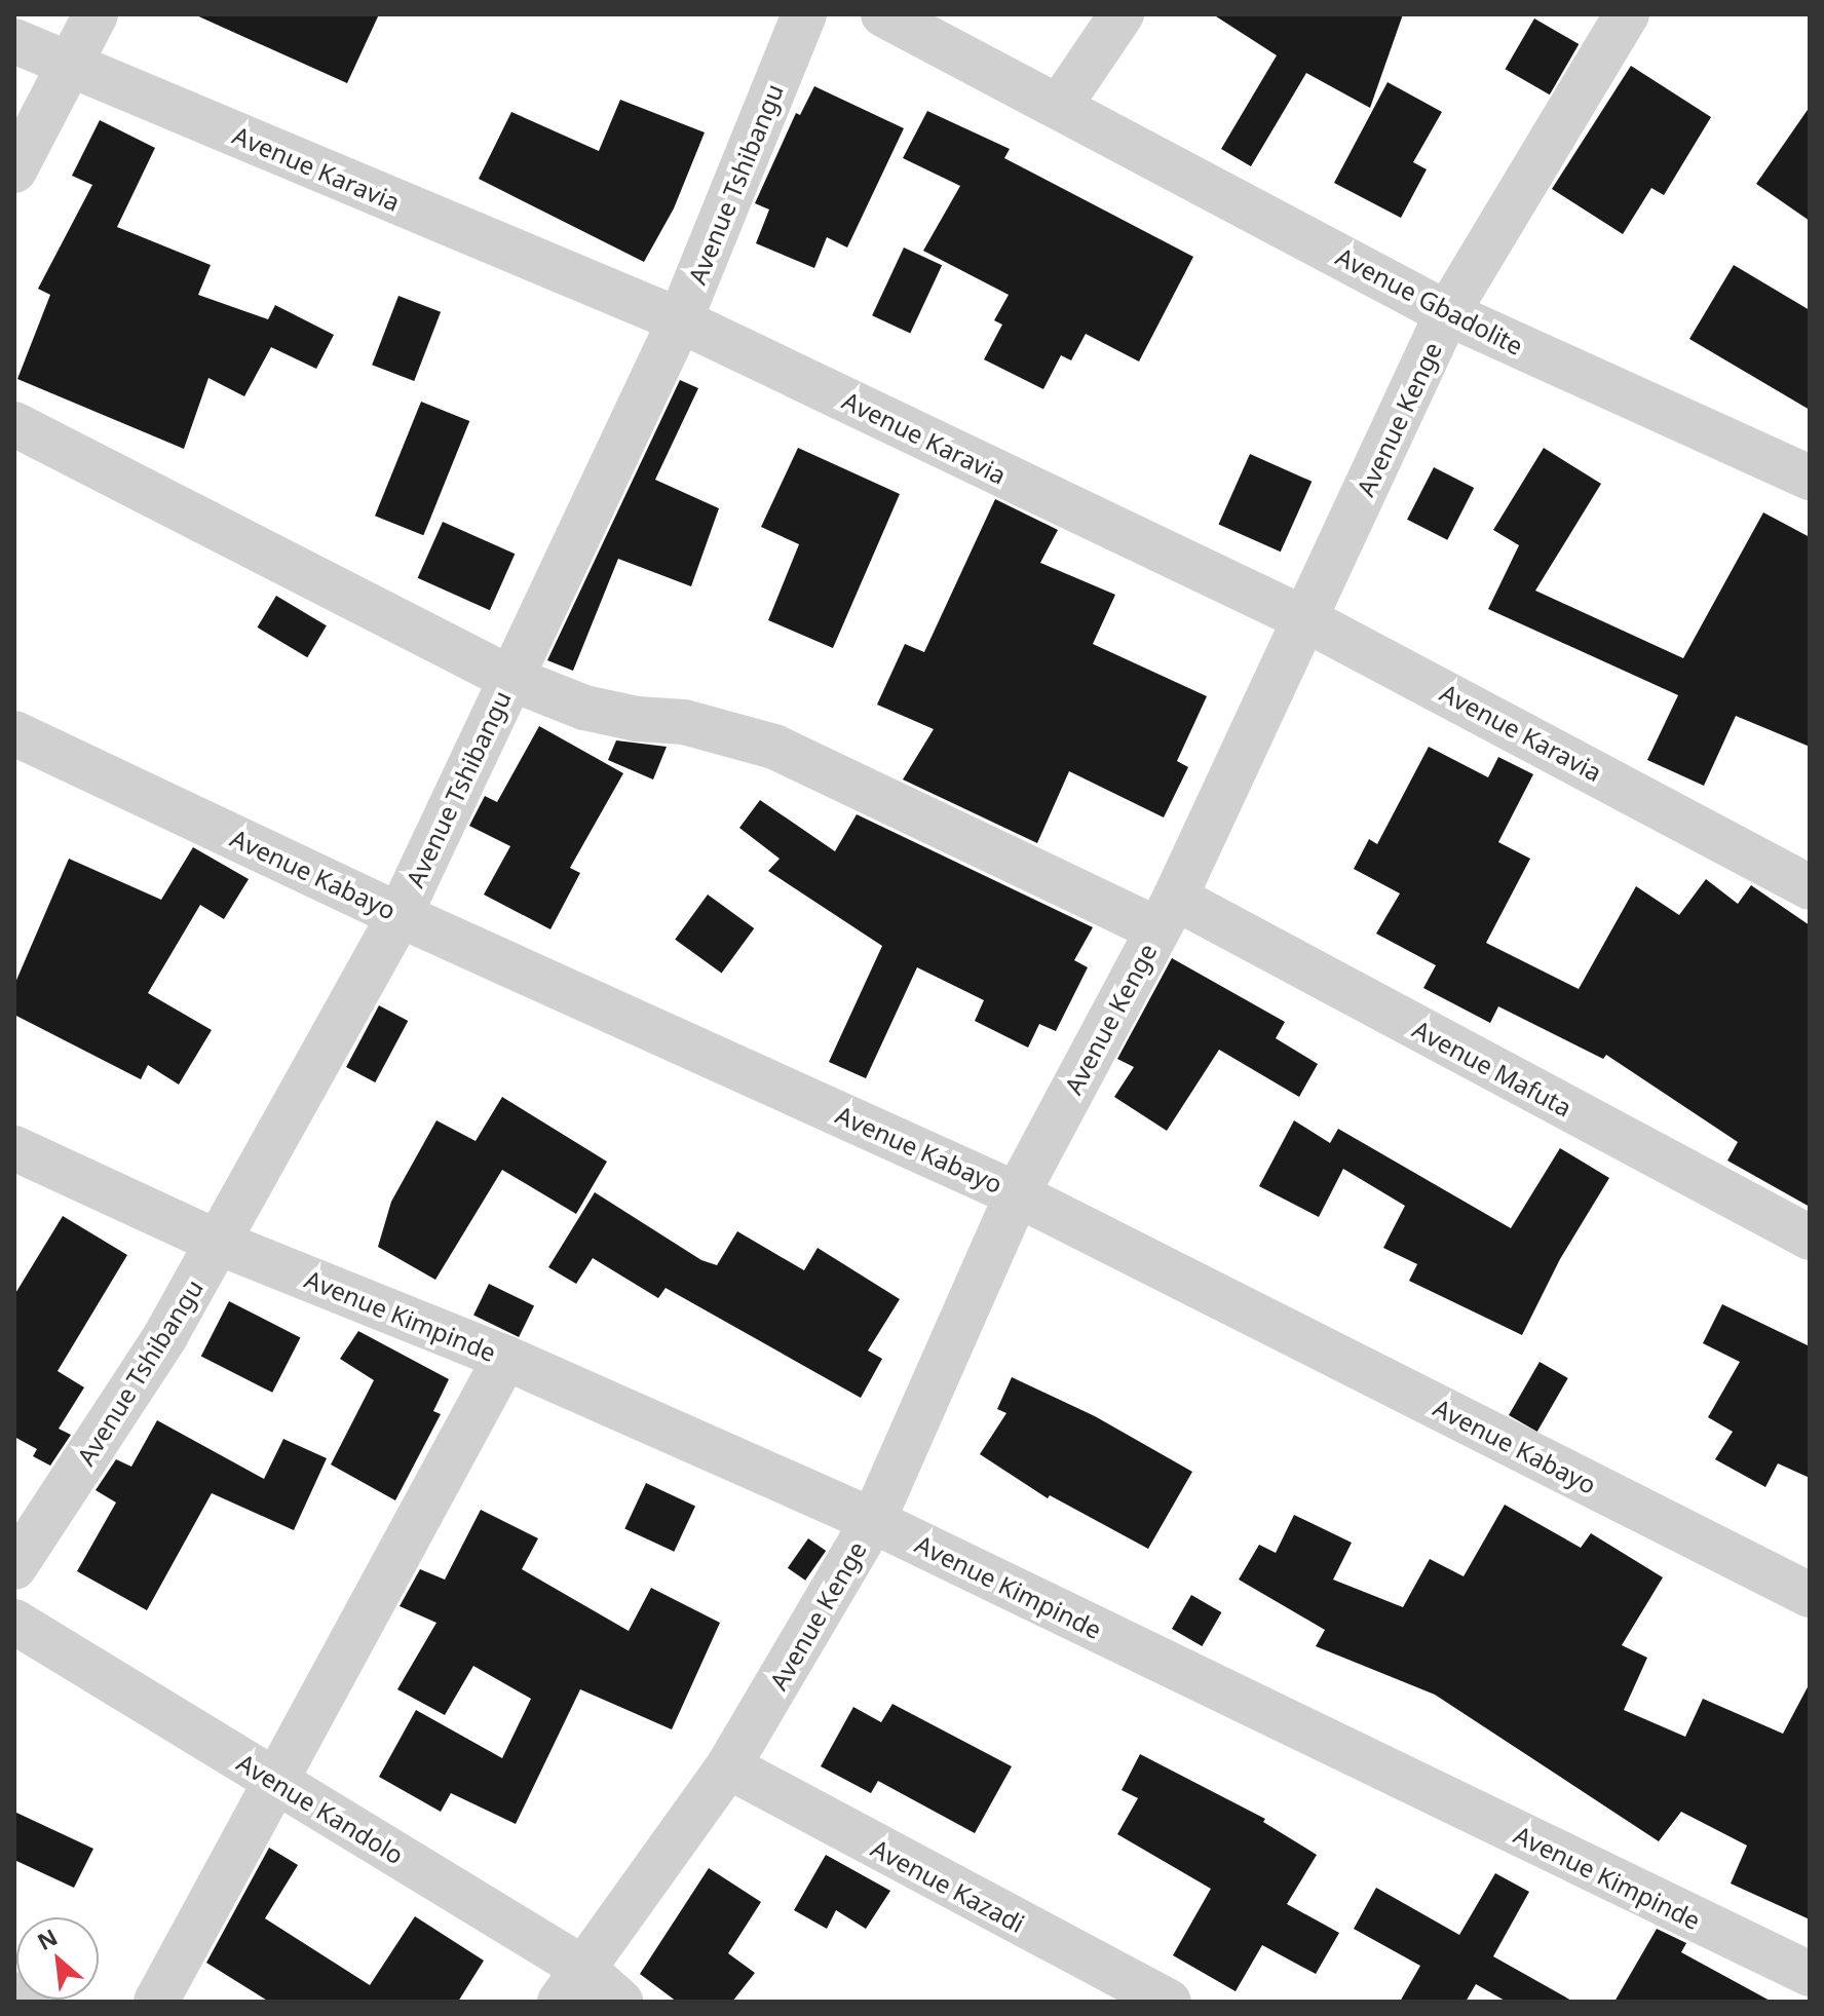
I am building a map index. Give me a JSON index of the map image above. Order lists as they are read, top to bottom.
{
  "streets": {
    "street": [
      "Avenue Karavia",
      "Avenue Tshibangu",
      "Avenue Gbadolite",
      "Avenue Kenge",
      "Avenue Kabayo",
      "Avenue Mafuta",
      "Avenue Kimpinde",
      "Avenue Kandolo",
      "Avenue Kazadi"
    ]
  },
  "crossings": [
    ["Avenue Karavia", "Avenue Tshibangu"],
    ["Avenue Karavia", "Avenue Kenge"],
    ["Avenue Tshibangu", "Avenue Kabayo"],
    ["Avenue Tshibangu", "Avenue Kimpinde"],
    ["Avenue Gbadolite", "Avenue Kenge"],
    ["Avenue Kenge", "Avenue Kabayo"],
    ["Avenue Kenge", "Avenue Mafuta"],
    ["Avenue Kenge", "Avenue Kimpinde"],
    ["Avenue Kenge", "Avenue Kandolo"],
    ["Avenue Kenge", "Avenue Kazadi"]
  ],
  "north": "top left"
}
